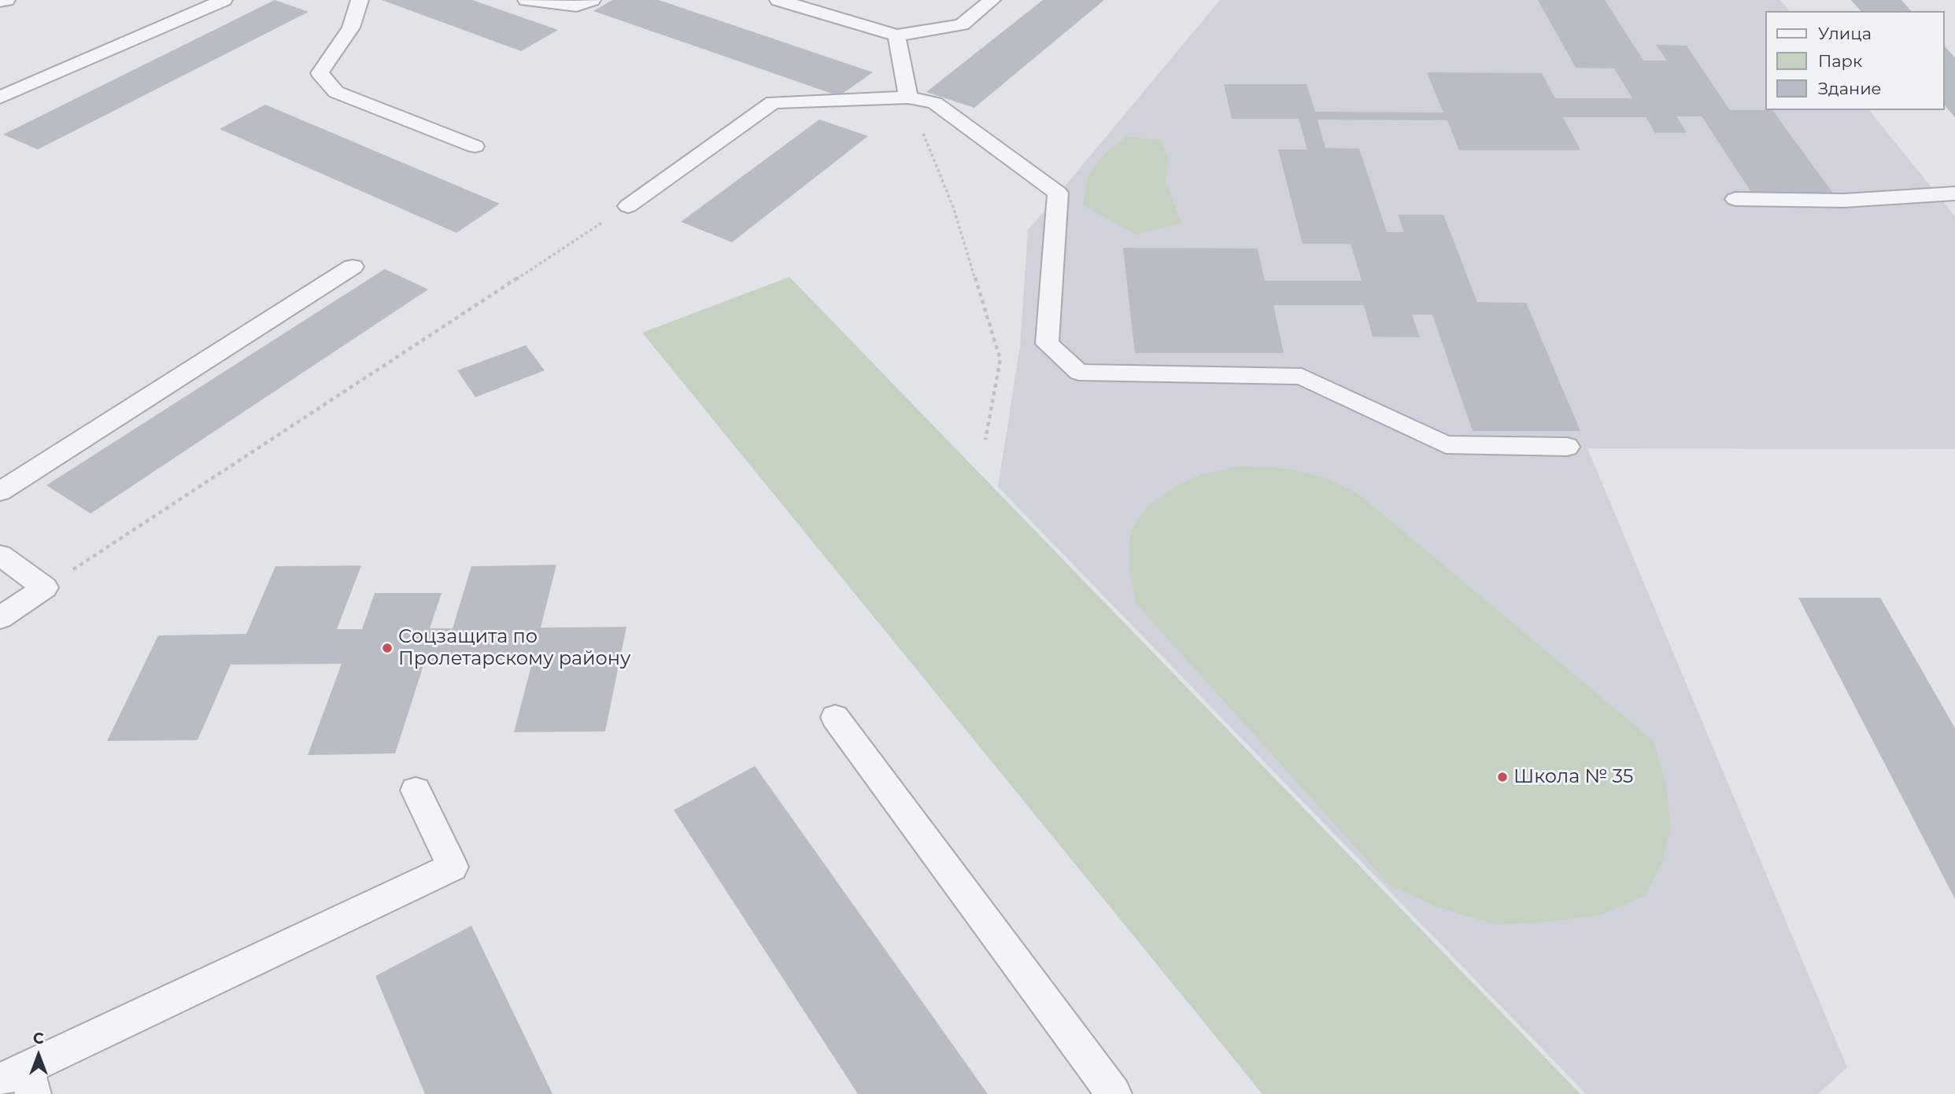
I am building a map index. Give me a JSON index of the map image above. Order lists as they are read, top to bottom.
{
  "places": ["Соцзащита по Пролетарскому району", "Школа № 35"],
  "legend": ["Улица", "Парк", "Здание"],
  "north": "top"
}
